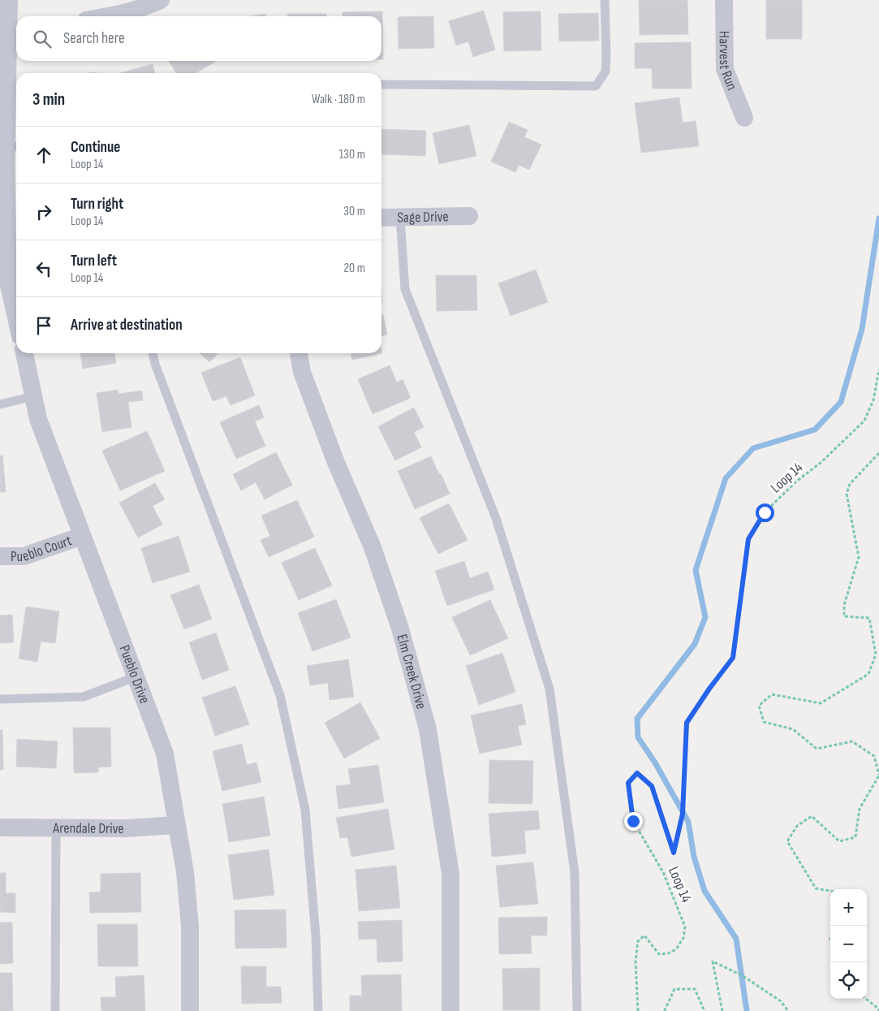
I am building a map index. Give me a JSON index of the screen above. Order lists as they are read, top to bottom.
{
  "streets": {
    "street": [
      "Harvest Run",
      "Sage Drive",
      "Pueblo Court",
      "Elm Creek Drive",
      "Pueblo Drive",
      "Arendale Drive"
    ],
    "path": ["Loop 14"]
  },
  "crossings": [
    ["Pueblo Court", "Pueblo Drive"],
    ["Pueblo Drive", "Arendale Drive"]
  ],
  "page": {
    "search": "Search here",
    "heading": ["3 min", "Walk · 180 m"],
    "list": [
      ["Continue", "Loop 14", "130 m"],
      ["Turn right", "Loop 14", "30 m"],
      ["Turn left", "Loop 14", "20 m"],
      "Arrive at destination"
    ],
    "map_buttons": ["+", "−"]
  }
}
